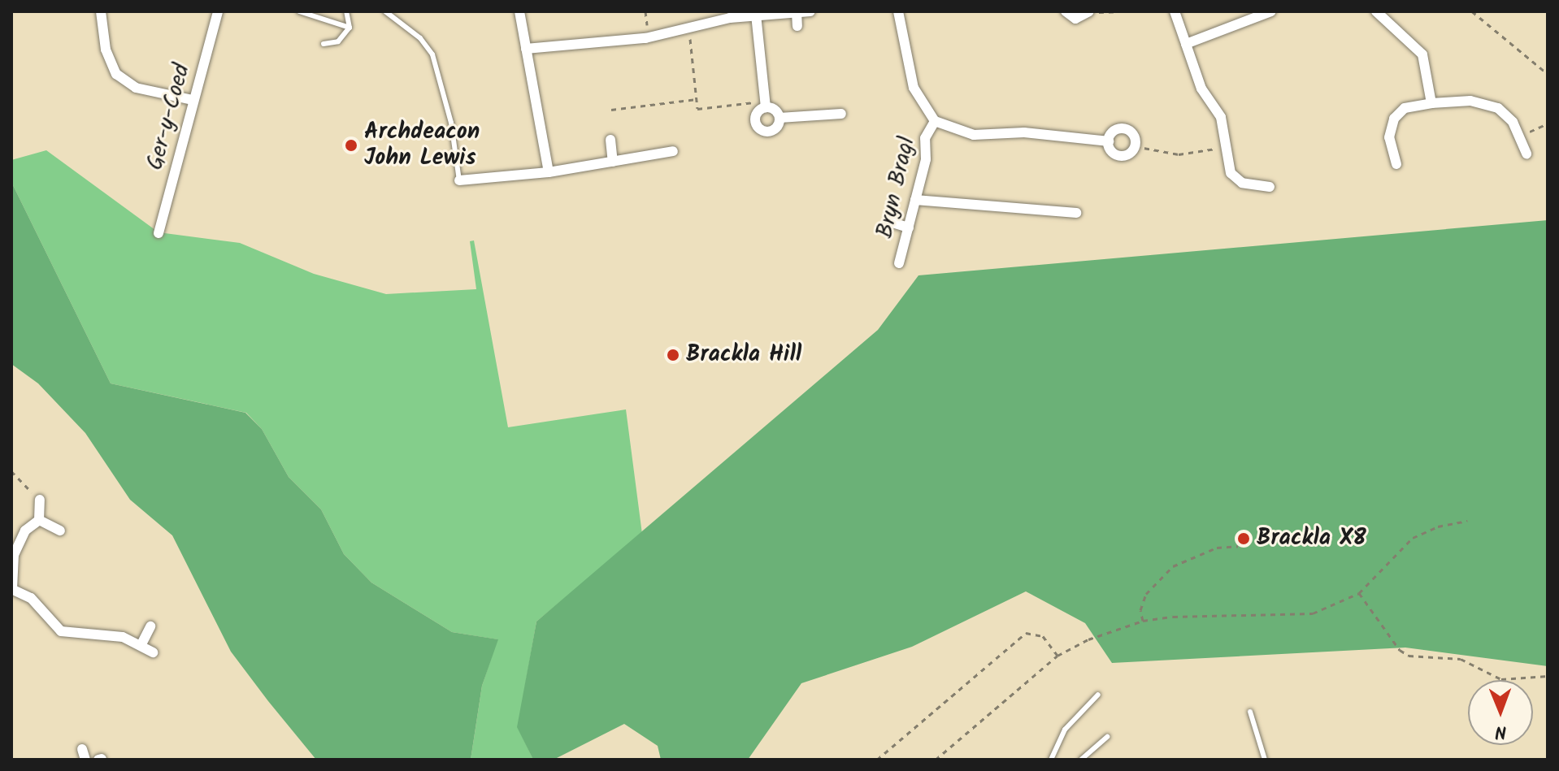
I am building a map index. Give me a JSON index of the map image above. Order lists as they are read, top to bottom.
{
  "streets": {
    "street": ["Ger-y-Coed", "Bryn Bragl"]
  },
  "places": ["Archdeacon John Lewis", "Brackla Hill", "Brackla X8"],
  "north": "bottom"
}
